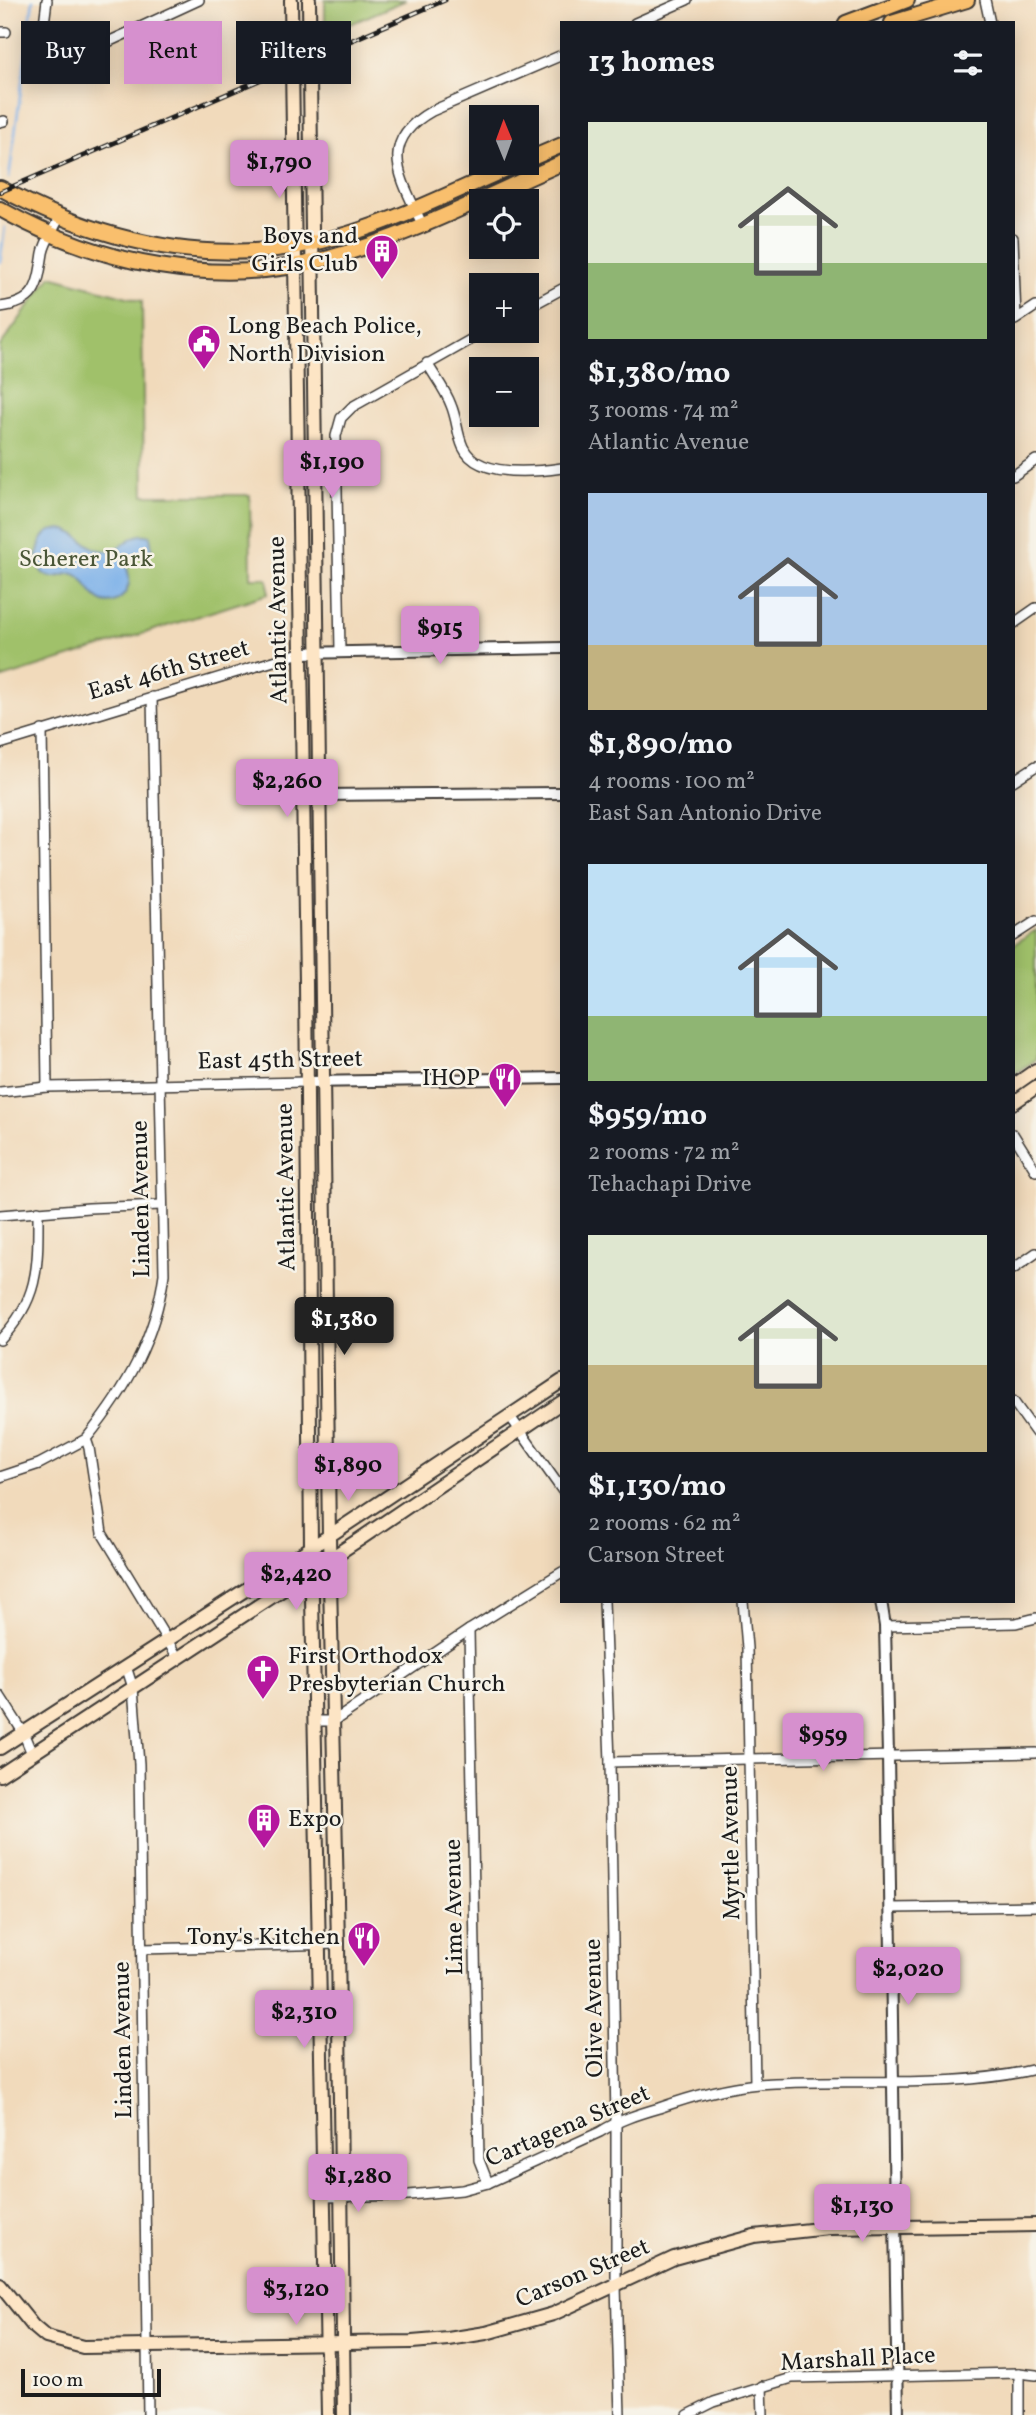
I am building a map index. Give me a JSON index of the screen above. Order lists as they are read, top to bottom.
{
  "streets": {
    "main road": ["Atlantic Avenue", "Carson Street"],
    "street": [
      "East 46th Street",
      "East 45th Street",
      "Linden Avenue",
      "Myrtle Avenue",
      "Lime Avenue",
      "Olive Avenue",
      "Cartagena Street",
      "Marshall Place"
    ]
  },
  "crossings": [
    ["Atlantic Avenue", "East 46th Street"],
    ["Atlantic Avenue", "East 45th Street"],
    ["Atlantic Avenue", "Cartagena Street"],
    ["Atlantic Avenue", "Carson Street"],
    ["East 46th Street", "Linden Avenue"],
    ["East 45th Street", "Linden Avenue"],
    ["Linden Avenue", "Carson Street"],
    ["Myrtle Avenue", "Cartagena Street"],
    ["Lime Avenue", "Cartagena Street"],
    ["Olive Avenue", "Cartagena Street"],
    ["Olive Avenue", "Carson Street"]
  ],
  "parks": ["Scherer Park"],
  "places": {
    "building": ["Boys and Girls Club", "Expo"],
    "public building": ["Long Beach Police, North Division"],
    "restaurant": ["IHOP", "Tony's Kitchen"],
    "church": ["First Orthodox Presbyterian Church"]
  },
  "scale_bar": "100 m",
  "north": "top",
  "page": {
    "chip": ["Buy", "Rent", "Filters"],
    "heading": "13 homes",
    "map_buttons": ["+", "−"],
    "list": [
      {
        "name": "$1,380/mo",
        "note": "3 rooms · 74 m² · Atlantic Avenue"
      },
      {
        "name": "$1,890/mo",
        "note": "4 rooms · 100 m² · East San Antonio Drive"
      },
      {
        "name": "$959/mo",
        "note": "2 rooms · 72 m² · Tehachapi Drive"
      },
      {
        "name": "$1,130/mo",
        "note": "2 rooms · 62 m² · Carson Street"
      }
    ],
    "price": [
      "$1,790",
      "$1,190",
      "$915",
      "$2,260",
      "$1,380",
      "$1,890",
      "$2,420",
      "$959",
      "$2,020",
      "$2,310",
      "$1,280",
      "$1,130",
      "$3,120"
    ],
    "scale": "100 m"
  }
}
